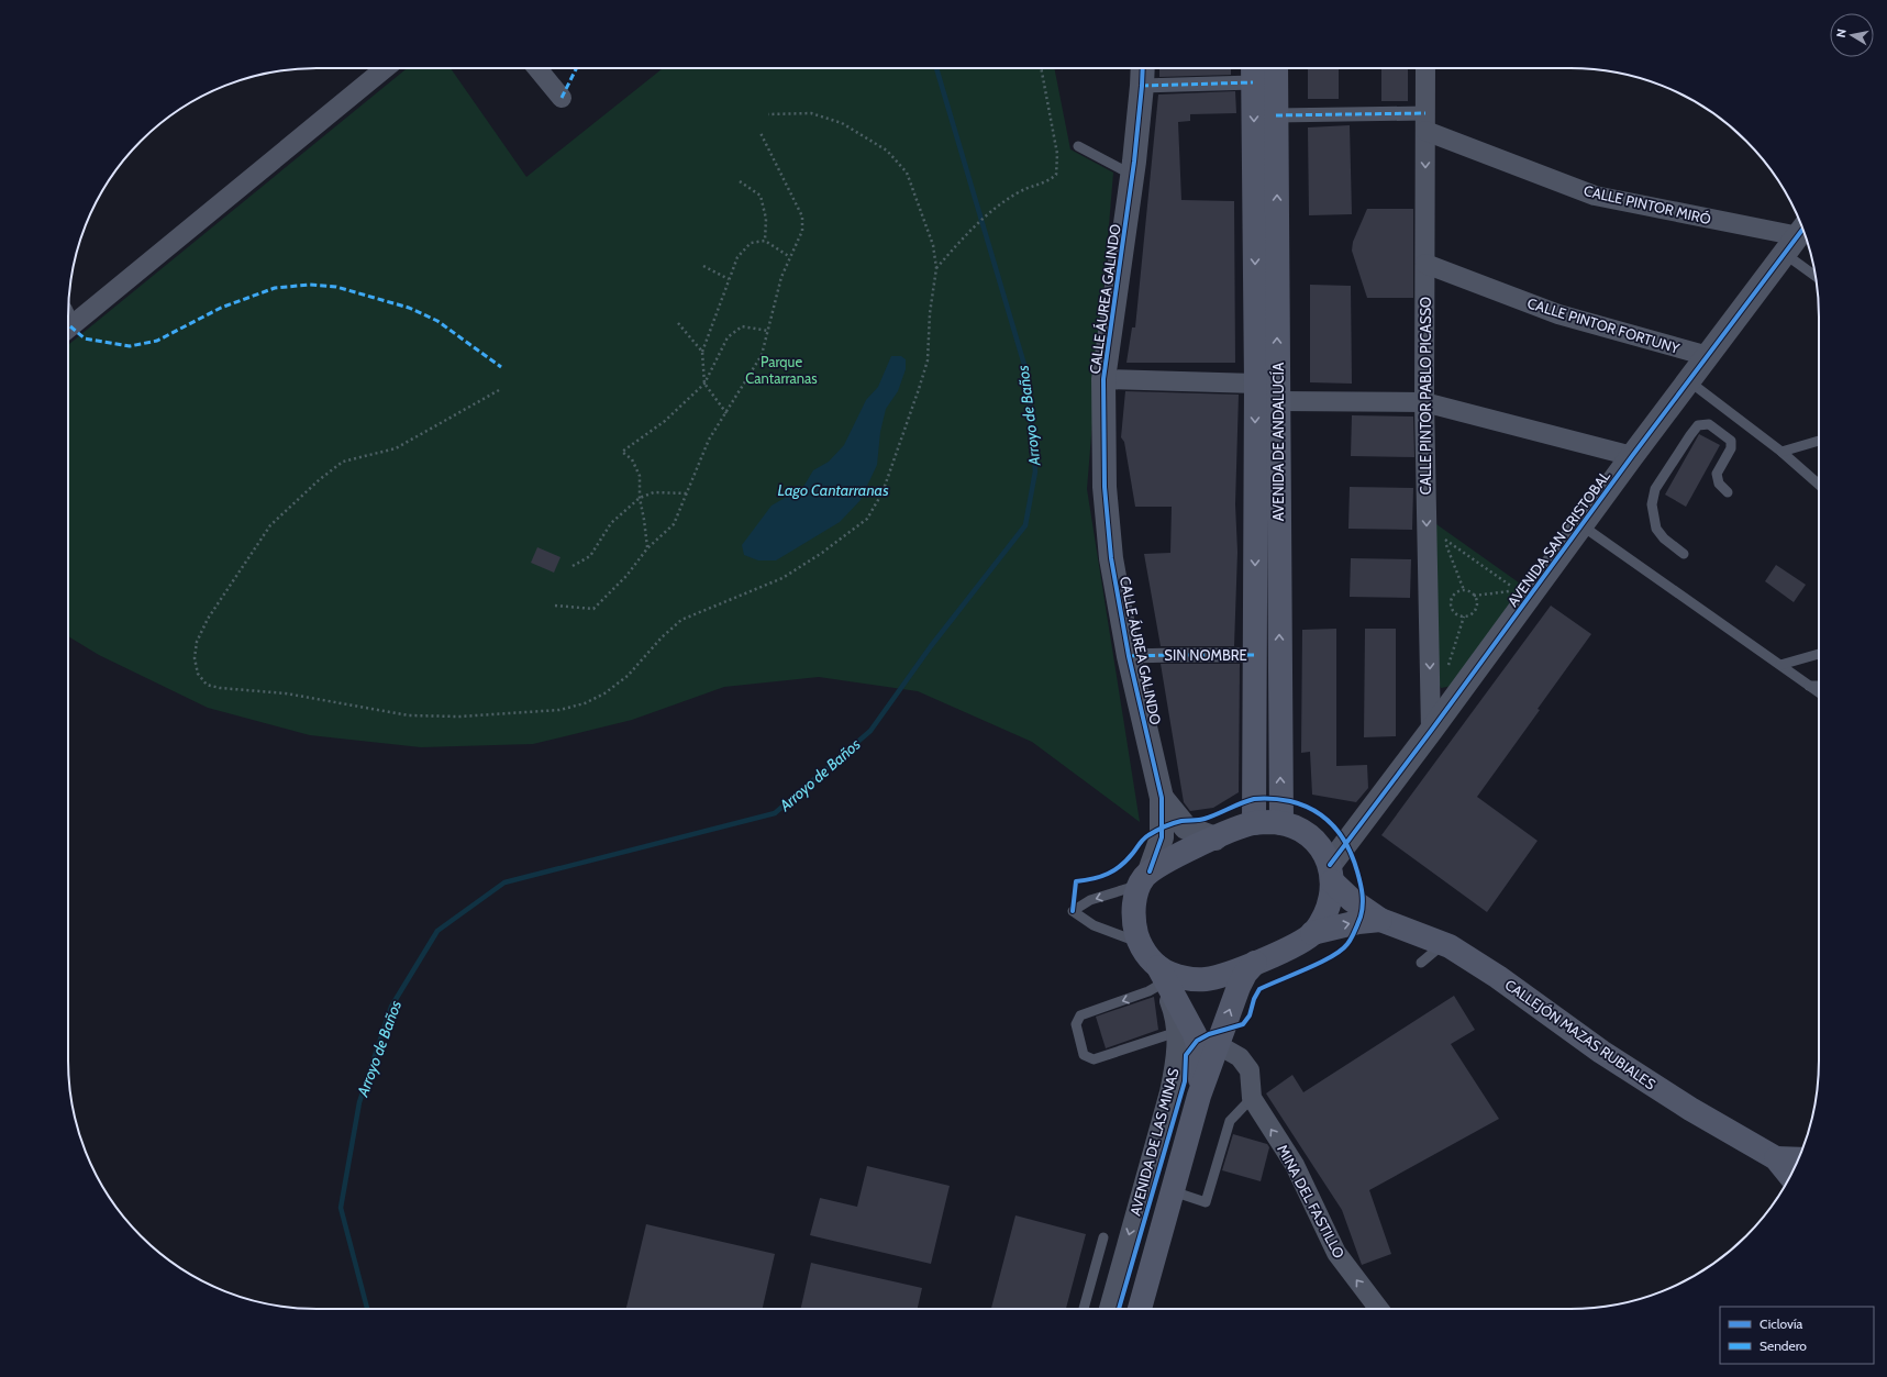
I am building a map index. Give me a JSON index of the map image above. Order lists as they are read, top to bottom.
{
  "streets": {
    "main road": ["AVENIDA DE ANDALUCÍA", "CALLEJÓN MAZAS RUBIALES"],
    "street": [
      "CALLE PINTOR MIRÓ",
      "CALLE ÁUREA GALINDO",
      "CALLE PINTOR FORTUNY",
      "CALLE PINTOR PABLO PICASSO",
      "AVENIDA SAN CRISTOBAL",
      "SIN NOMBRE",
      "AVENIDA DE LAS MINAS",
      "MINA DEL FASTILLO"
    ]
  },
  "crossings": [
    ["CALLE PINTOR MIRÓ", "CALLE PINTOR PABLO PICASSO"],
    ["CALLE PINTOR MIRÓ", "AVENIDA SAN CRISTOBAL"],
    ["CALLE ÁUREA GALINDO", "SIN NOMBRE"],
    ["CALLE PINTOR FORTUNY", "CALLE PINTOR PABLO PICASSO"],
    ["CALLE PINTOR FORTUNY", "AVENIDA SAN CRISTOBAL"],
    ["CALLE PINTOR PABLO PICASSO", "AVENIDA SAN CRISTOBAL"],
    ["AVENIDA DE ANDALUCÍA", "SIN NOMBRE"]
  ],
  "one_way": ["CALLE PINTOR PABLO PICASSO", "AVENIDA DE LAS MINAS", "MINA DEL FASTILLO"],
  "water": ["Arroyo de Baños", "Lago Cantarranas"],
  "parks": ["Parque Cantarranas"],
  "legend": ["Ciclovía", "Sendero"],
  "north": "left"
}
